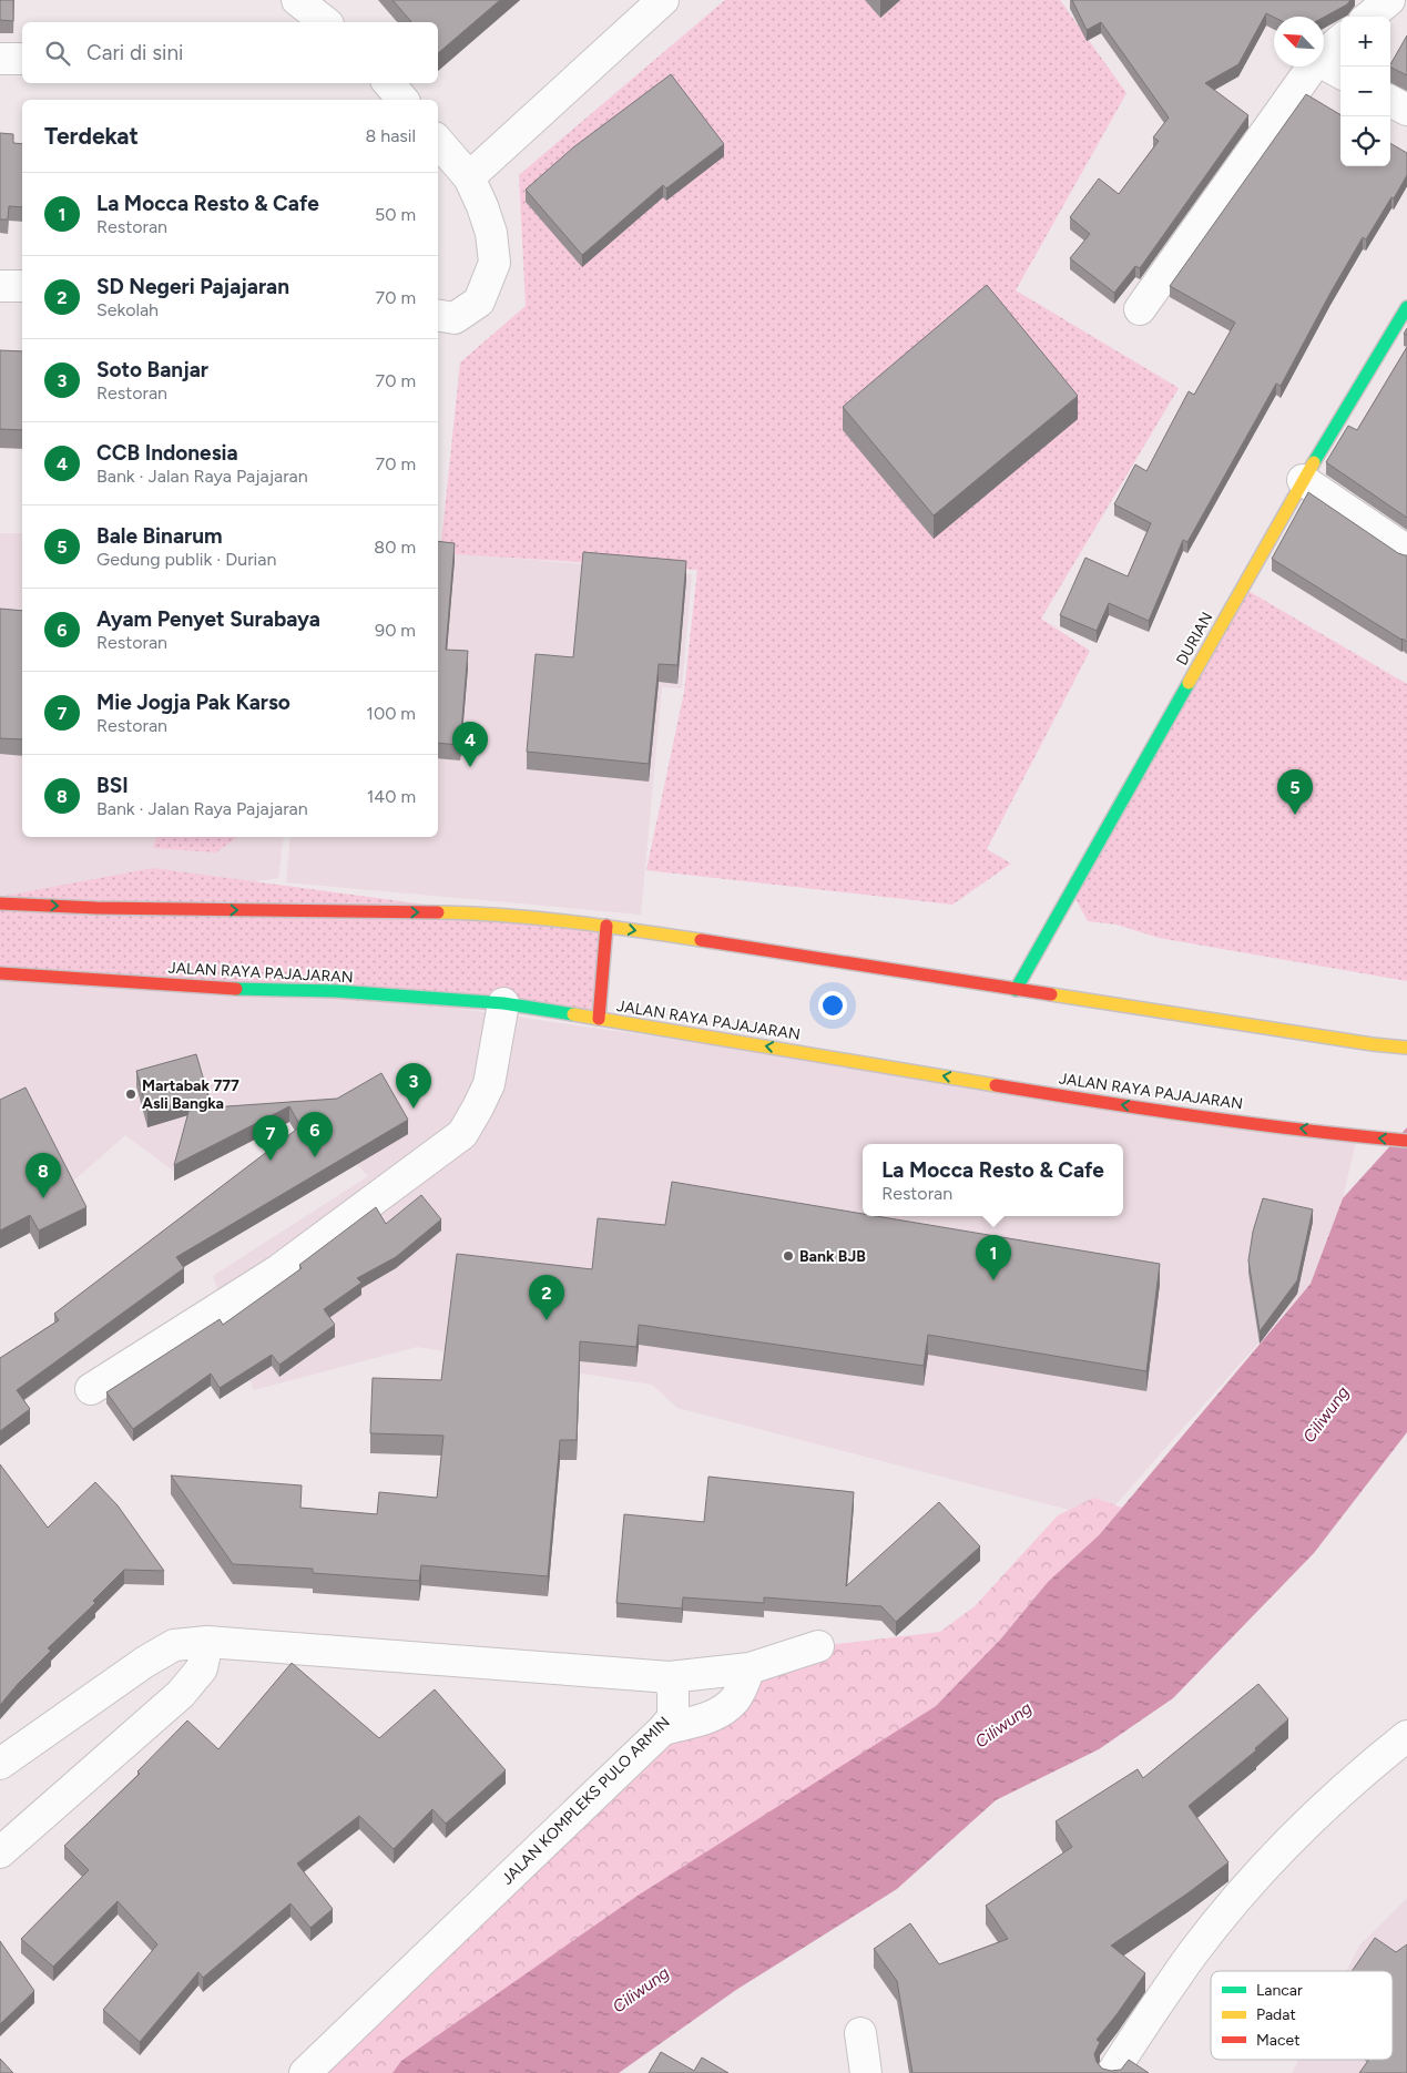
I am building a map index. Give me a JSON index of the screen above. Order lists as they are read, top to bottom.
{
  "streets": {
    "main road": ["DURIAN", "JALAN RAYA PAJAJARAN"],
    "street": ["JALAN KOMPLEKS PULO ARMIN"]
  },
  "water": ["Ciliwung"],
  "places": ["Martabak 777 Asli Bangka", "Bank BJB"],
  "legend": ["Lancar", "Padat", "Macet"],
  "north": "top left",
  "page": {
    "map_buttons": ["+", "−"],
    "search": "Cari di sini",
    "heading": ["Terdekat", "8 hasil"],
    "list": [
      {
        "mark": "1",
        "name": "La Mocca Resto & Cafe",
        "note": "Restoran",
        "value": "50 m"
      },
      {
        "mark": "2",
        "name": "SD Negeri Pajajaran",
        "note": "Sekolah",
        "value": "70 m"
      },
      {
        "mark": "3",
        "name": "Soto Banjar",
        "note": "Restoran",
        "value": "70 m"
      },
      {
        "mark": "4",
        "name": "CCB Indonesia",
        "note": "Bank · Jalan Raya Pajajaran",
        "value": "70 m"
      },
      {
        "mark": "5",
        "name": "Bale Binarum",
        "note": "Gedung publik · Durian",
        "value": "80 m"
      },
      {
        "mark": "6",
        "name": "Ayam Penyet Surabaya",
        "note": "Restoran",
        "value": "90 m"
      },
      {
        "mark": "7",
        "name": "Mie Jogja Pak Karso",
        "note": "Restoran",
        "value": "100 m"
      },
      {
        "mark": "8",
        "name": "BSI",
        "note": "Bank · Jalan Raya Pajajaran",
        "value": "140 m"
      }
    ],
    "pins": [
      "4",
      "5",
      "3",
      "6",
      "7",
      "8",
      "1",
      "2"
    ],
    "popup": ["La Mocca Resto & Cafe", "Restoran"]
  }
}
